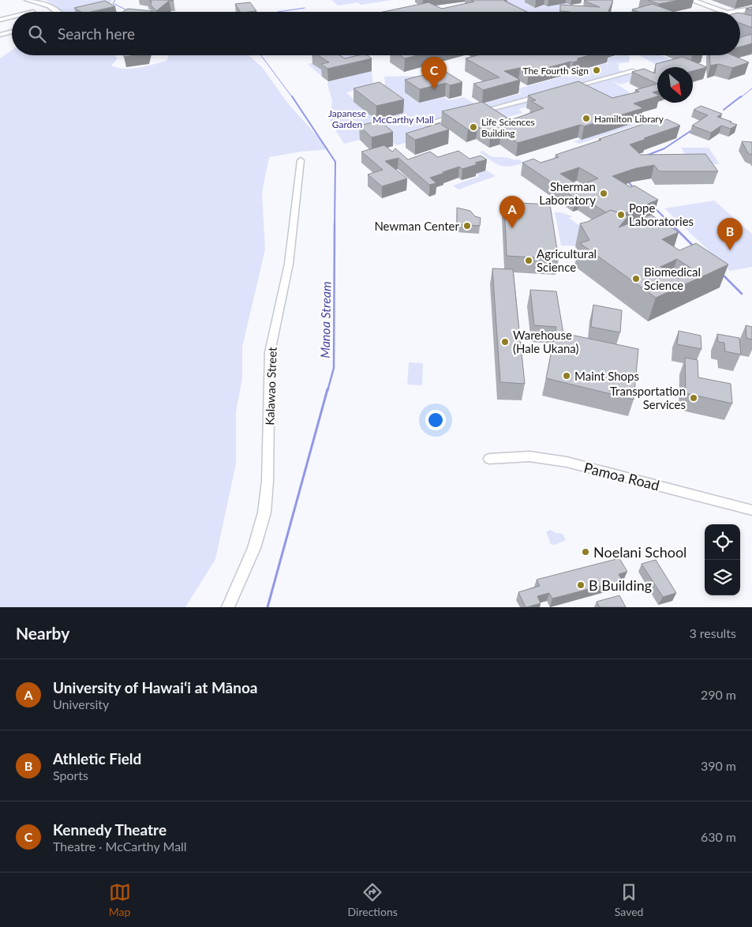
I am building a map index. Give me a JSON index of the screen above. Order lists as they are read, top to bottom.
{
  "streets": {
    "street": ["Kalawao Street", "Pamoa Road"]
  },
  "water": ["Manoa Stream"],
  "parks": ["Japanese Garden", "McCarthy Mall"],
  "places": [
    "The Fourth Sign",
    "Hamilton Library",
    "Life Sciences Building",
    "Sherman Laboratory",
    "Pope Laboratories",
    "Newman Center",
    "Agricultural Science",
    "Biomedical Science",
    "Warehouse (Hale Ukana)",
    "Maint Shops",
    "Transportation Services",
    "Noelani School",
    "B Building"
  ],
  "north": "bottom right",
  "page": {
    "search": "Search here",
    "pins": ["C", "A", "B"],
    "heading": ["Nearby", "3 results"],
    "list": [
      {
        "mark": "A",
        "name": "University of Hawaiʻi at Mānoa",
        "note": "University",
        "value": "290 m"
      },
      {
        "mark": "B",
        "name": "Athletic Field",
        "note": "Sports",
        "value": "390 m"
      },
      {
        "mark": "C",
        "name": "Kennedy Theatre",
        "note": "Theatre · McCarthy Mall",
        "value": "630 m"
      }
    ],
    "nav": ["Map", "Directions", "Saved"]
  }
}
